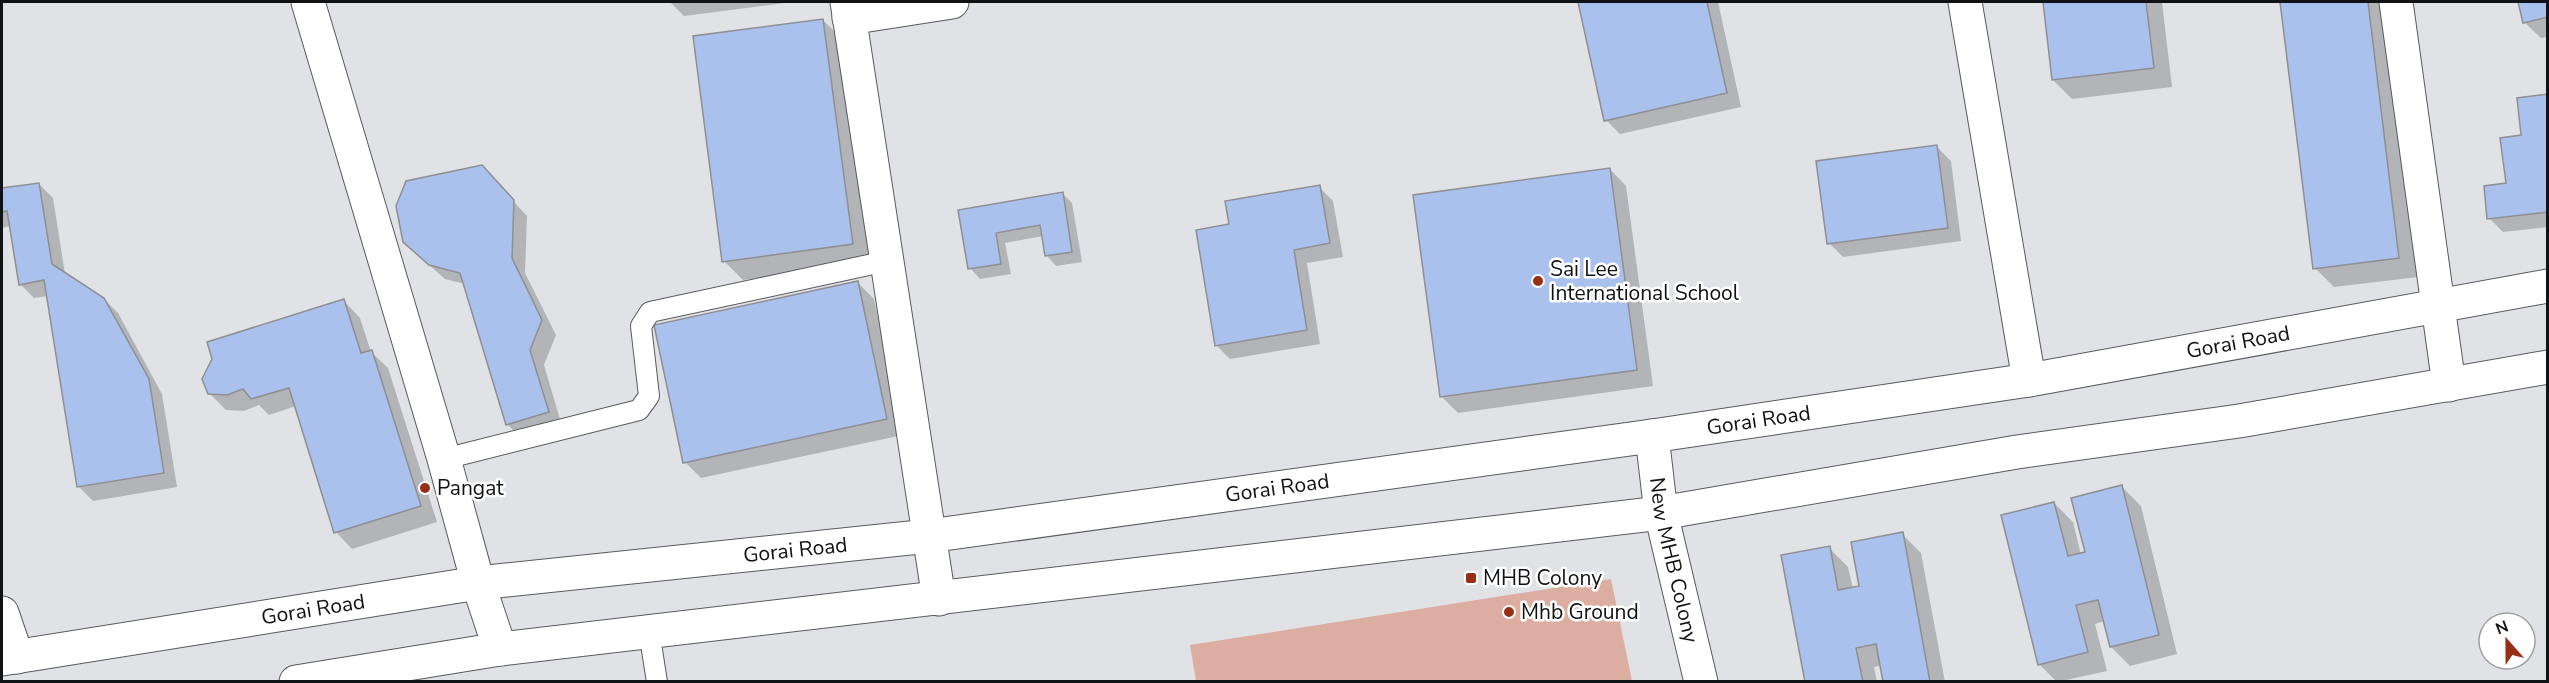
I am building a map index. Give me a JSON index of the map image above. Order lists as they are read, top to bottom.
{
  "streets": {
    "main road": ["Gorai Road", "New MHB Colony"]
  },
  "crossings": [
    ["Gorai Road", "New MHB Colony"]
  ],
  "places": {
    "other": ["Sai Lee International School", "Pangat", "Mhb Ground"],
    "transit": ["MHB Colony"]
  },
  "north": "top"
}
